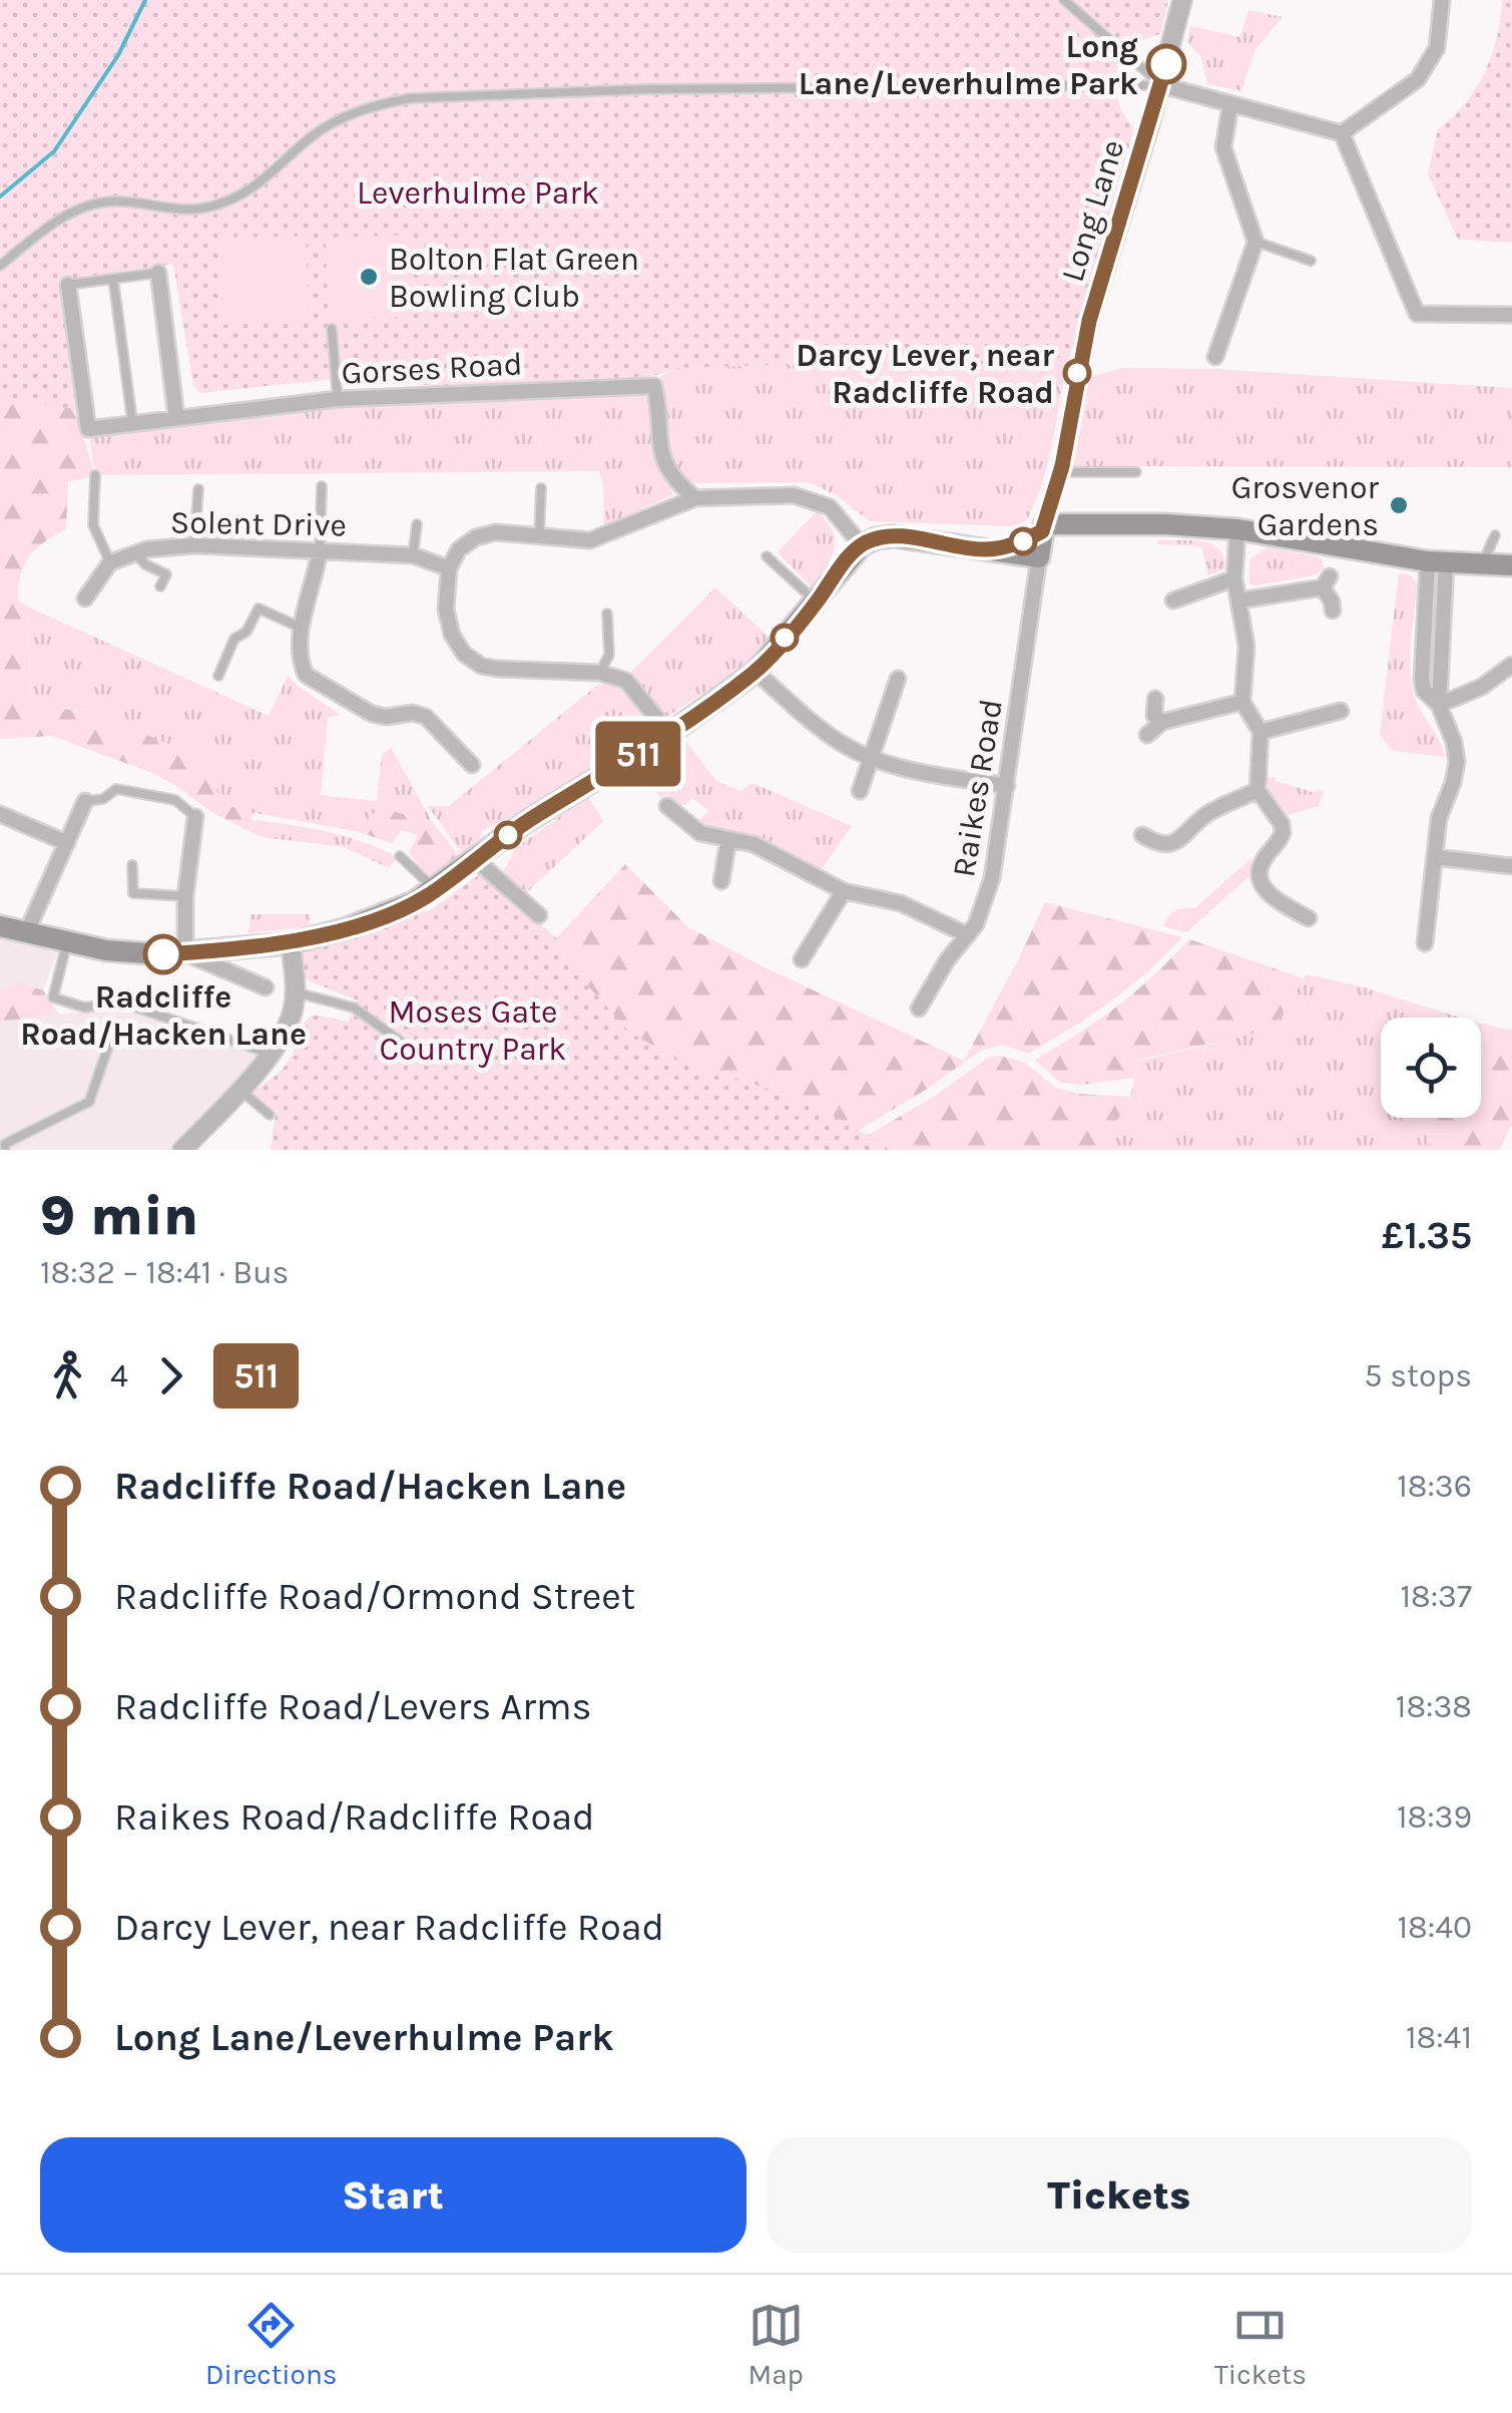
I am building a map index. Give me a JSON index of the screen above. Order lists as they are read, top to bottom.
{
  "streets": {
    "main road": ["Long Lane"],
    "street": ["Gorses Road", "Solent Drive", "Raikes Road"]
  },
  "crossings": [
    ["Long Lane", "Raikes Road"]
  ],
  "parks": ["Leverhulme Park", "Moses Gate Country Park"],
  "places": [
    "Long Lane/Leverhulme Park",
    "Bolton Flat Green Bowling Club",
    "Darcy Lever, near Radcliffe Road",
    "Grosvenor Gardens",
    "Radcliffe Road/Hacken Lane"
  ],
  "lines": ["bus line 511"],
  "page": {
    "on_map": "511",
    "heading": ["9 min", "18:32 – 18:41 · Bus", "£1.35"],
    "legs": ["4", "511", "5 stops"],
    "list": [
      {
        "name": "Radcliffe Road/Hacken Lane",
        "value": "18:36"
      },
      {
        "name": "Radcliffe Road/Ormond Street",
        "value": "18:37"
      },
      {
        "name": "Radcliffe Road/Levers Arms",
        "value": "18:38"
      },
      {
        "name": "Raikes Road/Radcliffe Road",
        "value": "18:39"
      },
      {
        "name": "Darcy Lever, near Radcliffe Road",
        "value": "18:40"
      },
      {
        "name": "Long Lane/Leverhulme Park",
        "value": "18:41"
      }
    ],
    "buttons": ["Start", "Tickets"],
    "tabs": ["Directions", "Map", "Tickets"]
  }
}
